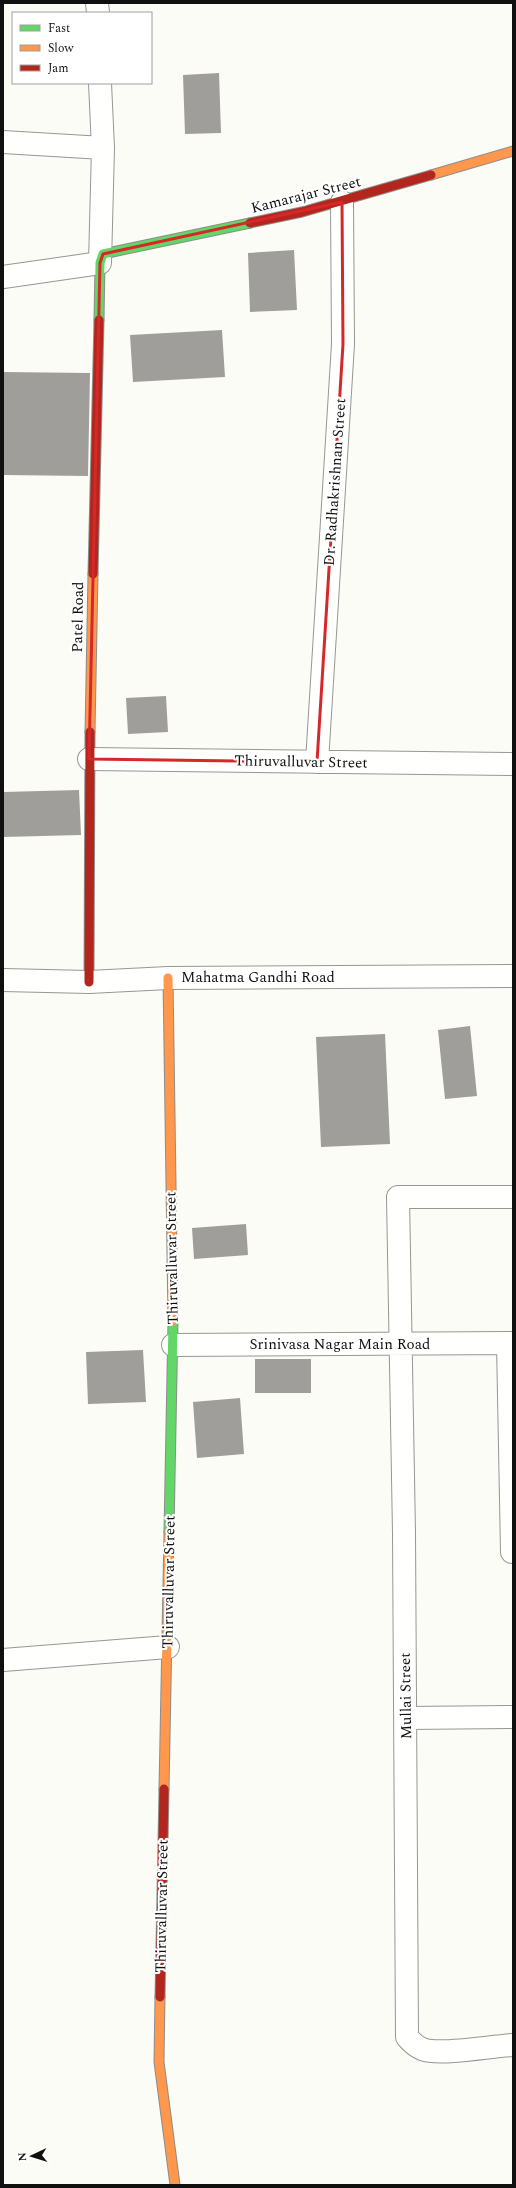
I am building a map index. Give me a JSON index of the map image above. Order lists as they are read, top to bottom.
{
  "streets": {
    "street": [
      "Kamarajar Street",
      "Dr. Radhakrishnan Street",
      "Patel Road",
      "Thiruvalluvar Street",
      "Mahatma Gandhi Road",
      "Srinivasa Nagar Main Road",
      "Mullai Street"
    ]
  },
  "crossings": [
    ["Kamarajar Street", "Dr. Radhakrishnan Street"],
    ["Kamarajar Street", "Patel Road"],
    ["Dr. Radhakrishnan Street", "Thiruvalluvar Street"],
    ["Patel Road", "Thiruvalluvar Street"],
    ["Patel Road", "Mahatma Gandhi Road"],
    ["Thiruvalluvar Street", "Mahatma Gandhi Road"],
    ["Thiruvalluvar Street", "Srinivasa Nagar Main Road"],
    ["Srinivasa Nagar Main Road", "Mullai Street"]
  ],
  "legend": ["Fast", "Slow", "Jam"],
  "north": "left"
}
